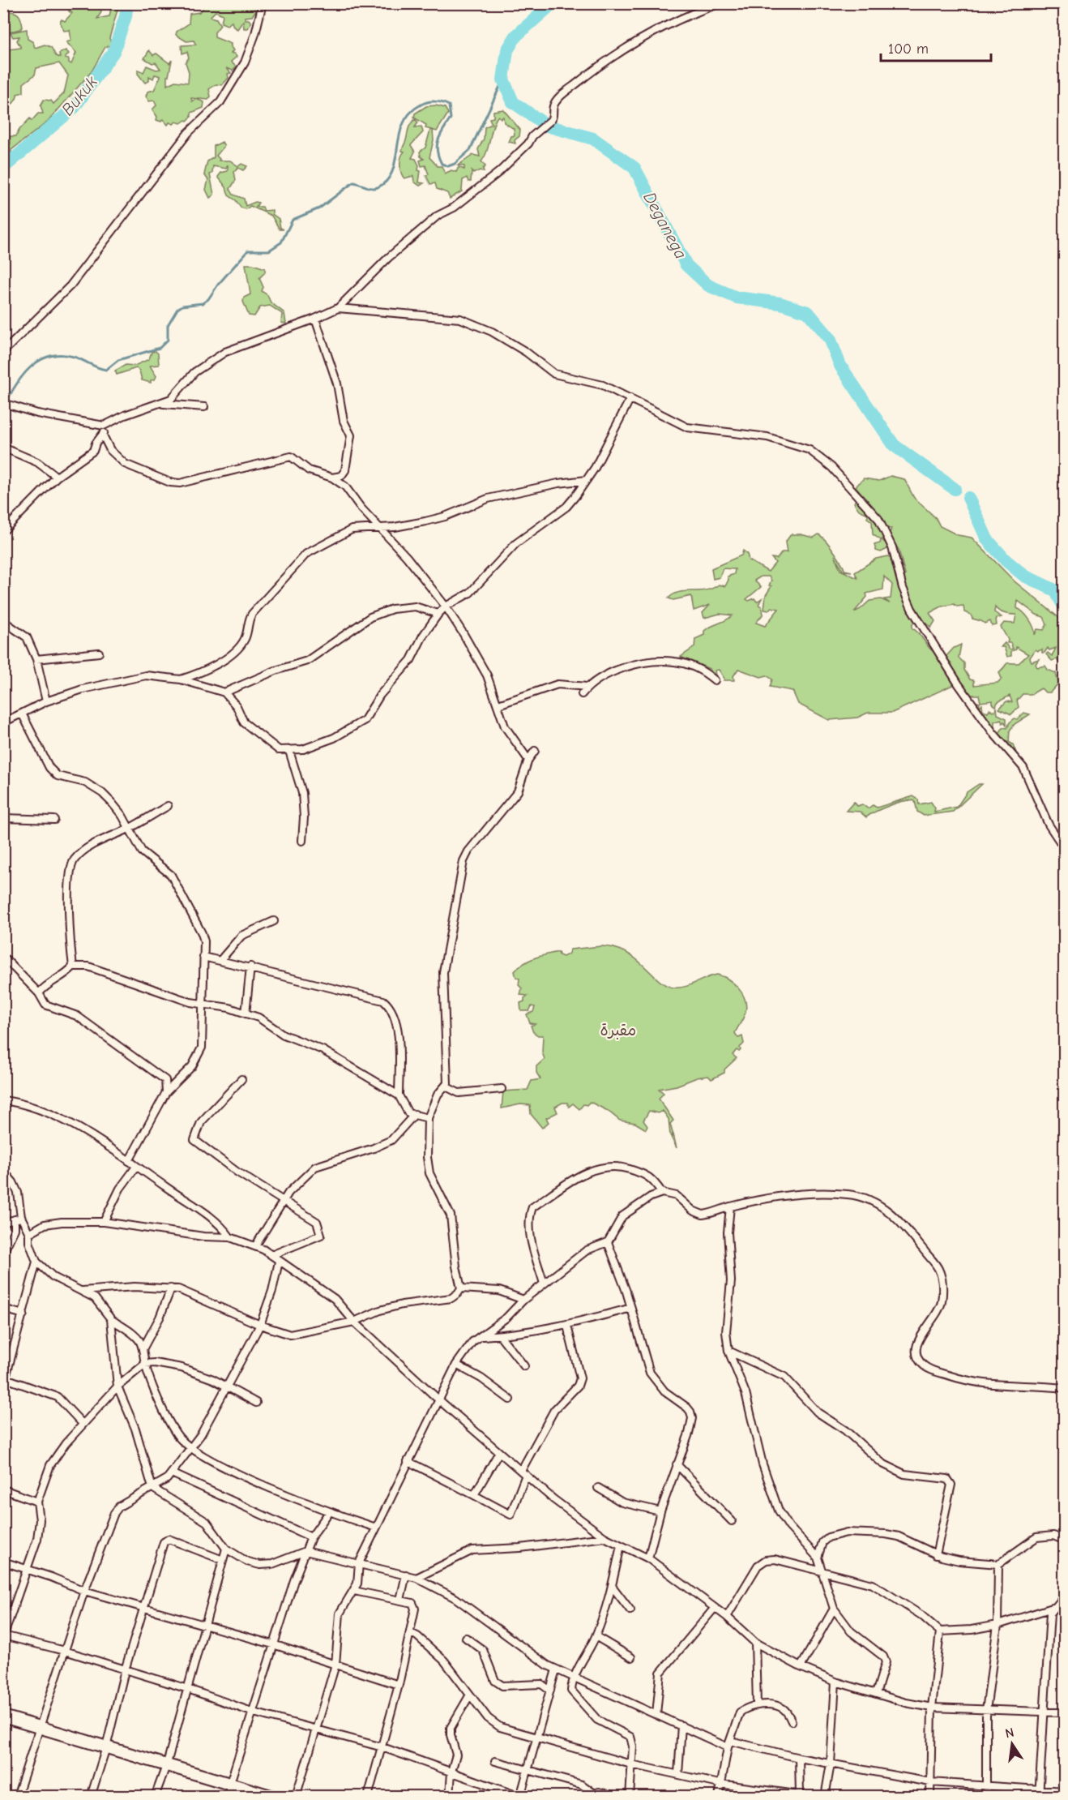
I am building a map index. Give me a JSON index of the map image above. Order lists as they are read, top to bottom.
{
  "water": ["Bukuk", "Deganega"],
  "parks": ["مقبرة"],
  "scale_bar": "100 m",
  "north": "top"
}
